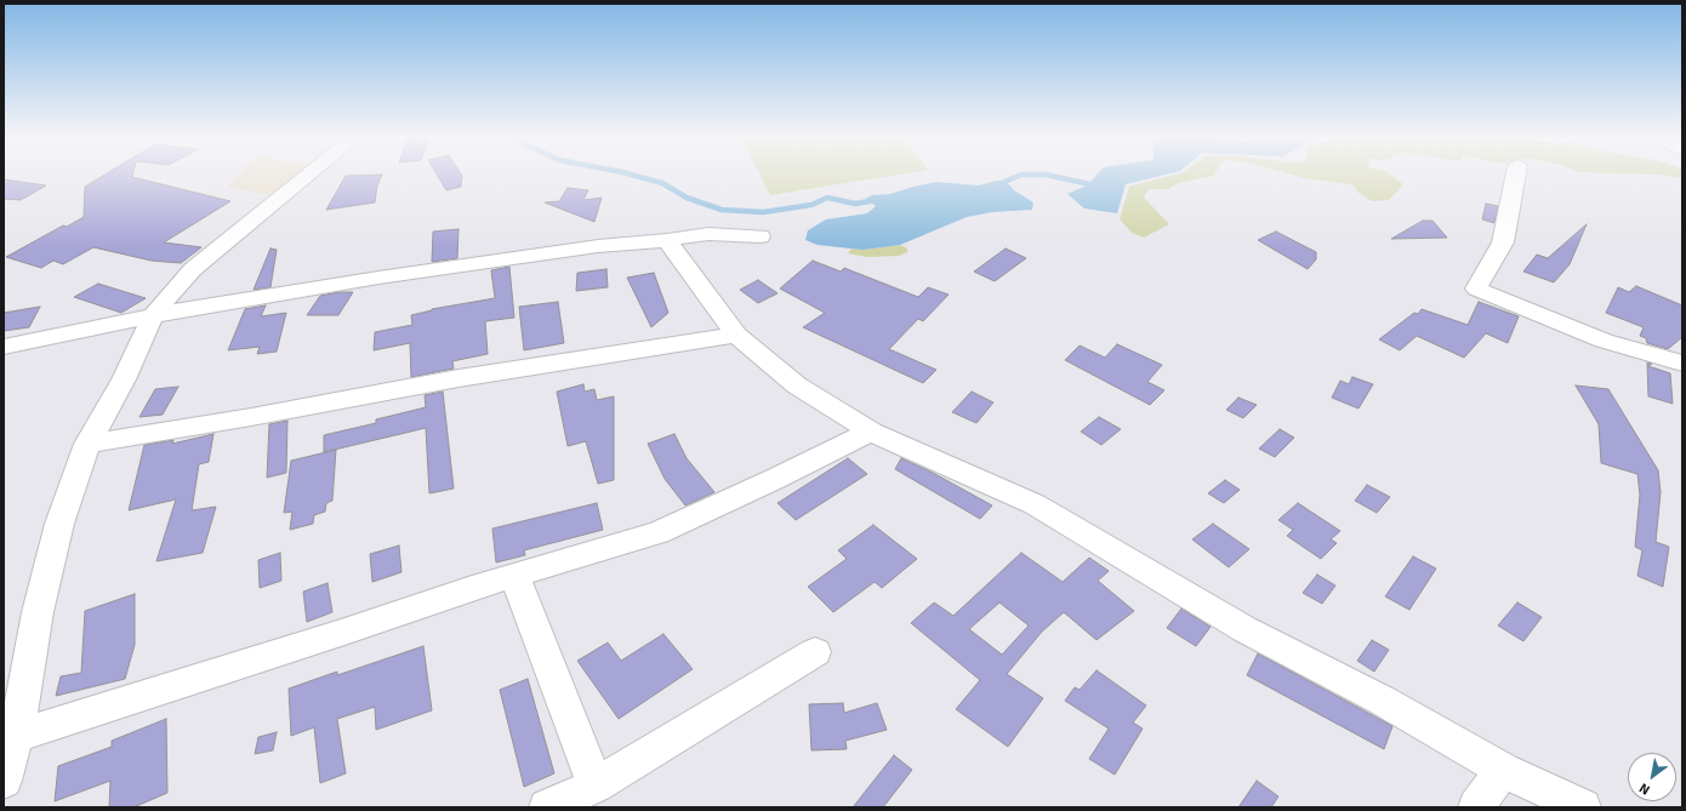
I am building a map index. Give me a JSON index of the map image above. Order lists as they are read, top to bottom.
{
  "north": "bottom left"
}
